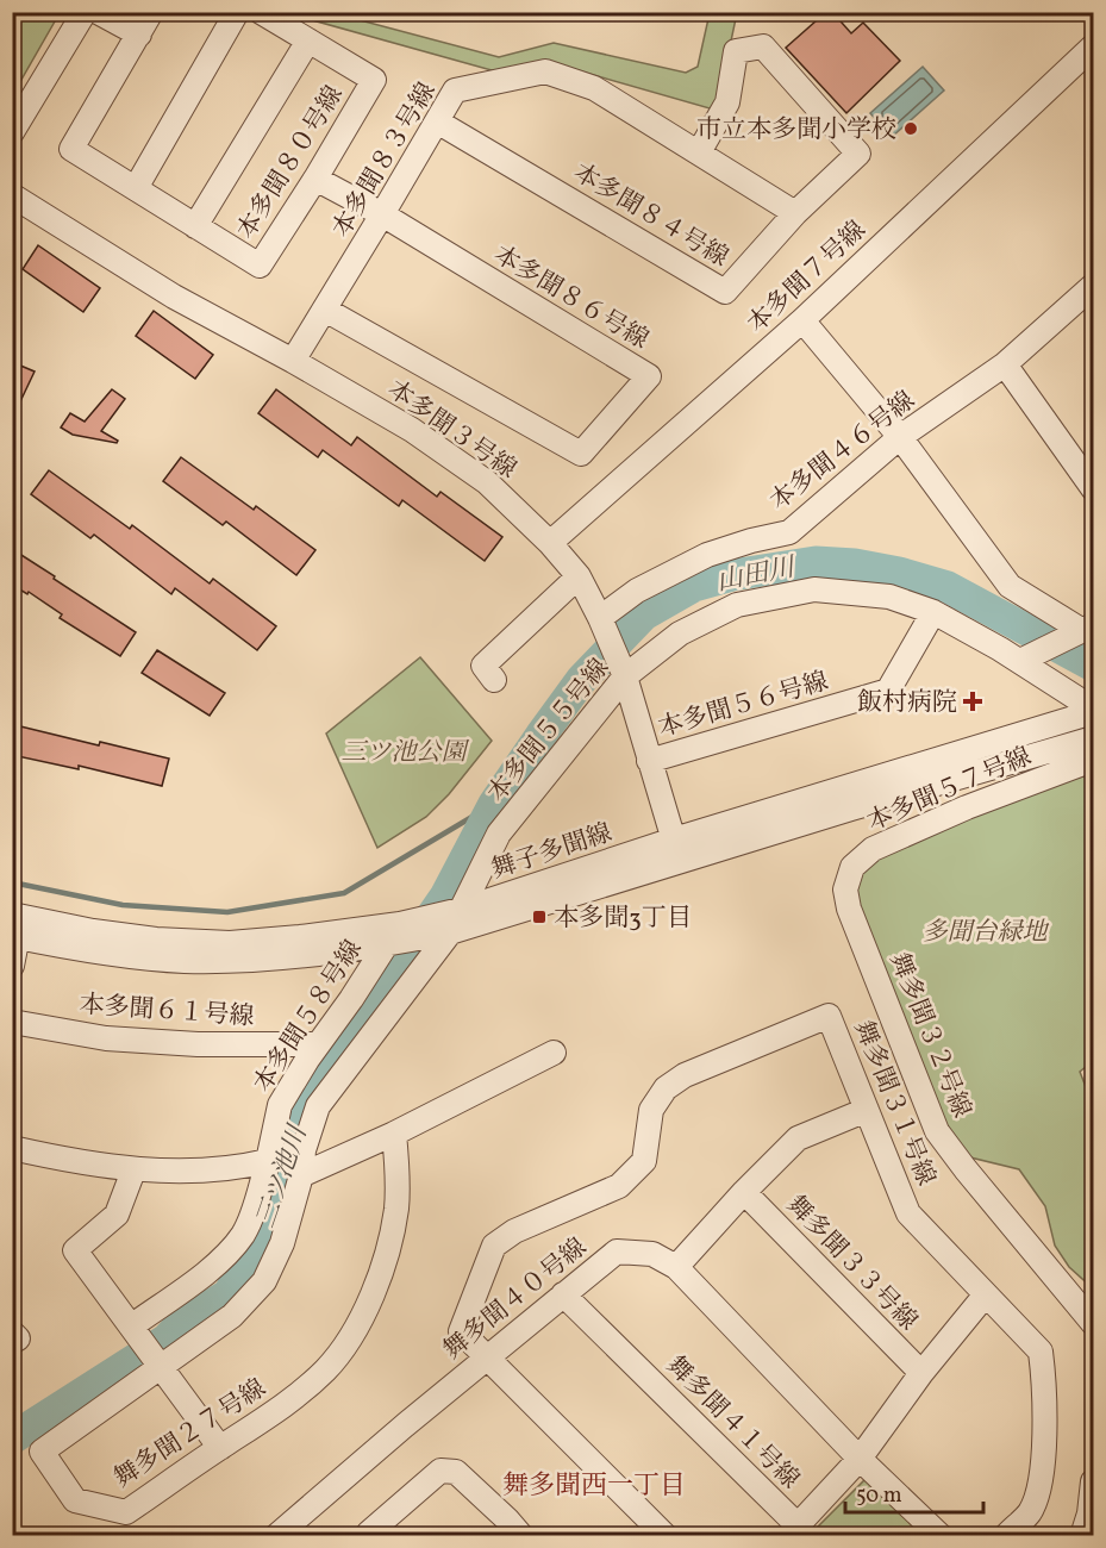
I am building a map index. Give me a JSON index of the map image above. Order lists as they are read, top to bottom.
{
  "streets": {
    "street": [
      "本多聞８３号線",
      "本多聞８０号線",
      "本多聞８４号線",
      "本多聞７号線",
      "本多聞８６号線",
      "本多聞３号線",
      "本多聞４６号線",
      "本多聞５６号線",
      "本多聞５５号線",
      "本多聞５７号線",
      "舞子多聞線",
      "本多聞６１号線",
      "本多聞５８号線",
      "舞多聞３２号線",
      "舞多聞３１号線",
      "舞多聞３３号線",
      "舞多聞４０号線",
      "舞多聞４１号線",
      "舞多聞２７号線"
    ]
  },
  "crossings": [
    ["本多聞８３号線", "本多聞８４号線"],
    ["本多聞８３号線", "本多聞８６号線"],
    ["本多聞８３号線", "本多聞３号線"],
    ["本多聞７号線", "本多聞３号線"],
    ["本多聞３号線", "本多聞４６号線"],
    ["本多聞３号線", "本多聞５６号線"],
    ["本多聞３号線", "本多聞５５号線"],
    ["本多聞３号線", "舞子多聞線"],
    ["本多聞５６号線", "本多聞５５号線"],
    ["本多聞５５号線", "舞子多聞線"],
    ["本多聞５５号線", "舞多聞２７号線"],
    ["本多聞５７号線", "舞多聞３２号線"],
    ["舞子多聞線", "本多聞５８号線"],
    ["本多聞６１号線", "本多聞５８号線"],
    ["舞多聞３１号線", "舞多聞４０号線"],
    ["舞多聞４０号線", "舞多聞４１号線"]
  ],
  "districts": ["舞多聞西一丁目"],
  "water": ["山田川", "三ツ池川"],
  "parks": ["三ツ池公園", "多聞台緑地"],
  "places": {
    "other": ["市立本多聞小学校"],
    "health": ["飯村病院"],
    "transit": ["本多聞3丁目"]
  },
  "scale_bar": "50 m"
}
